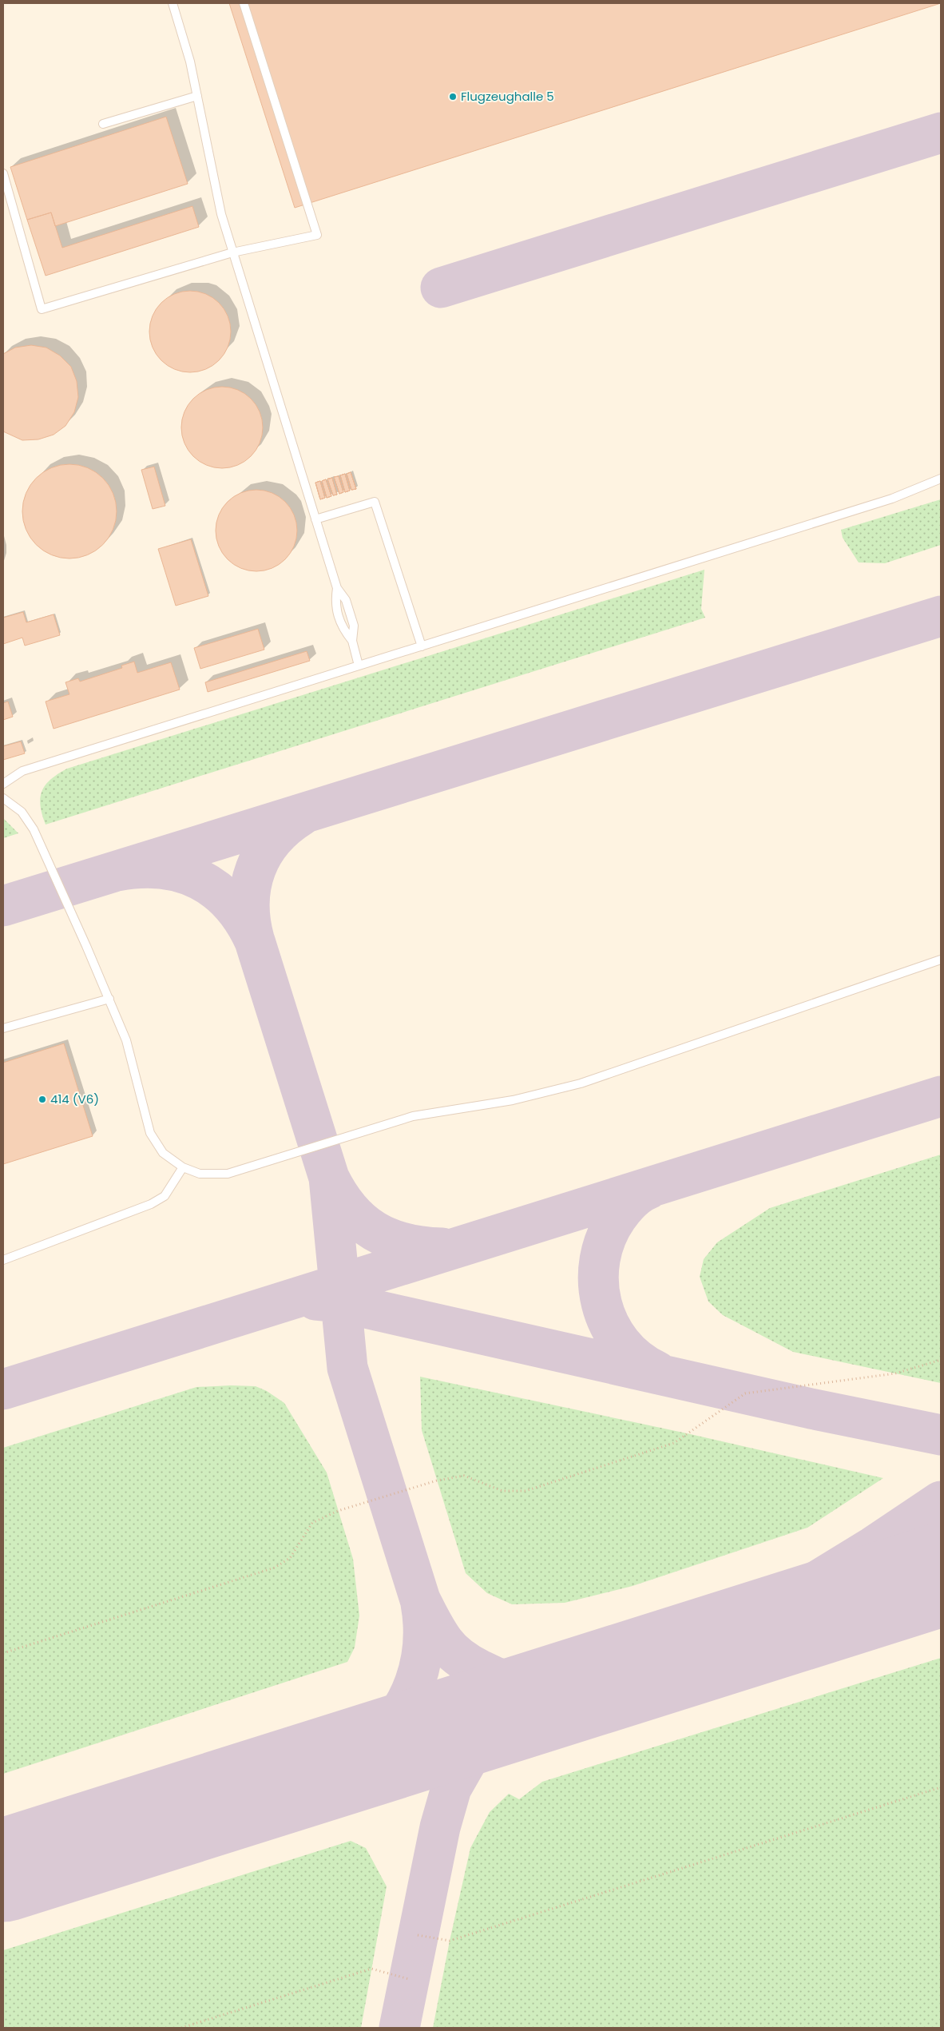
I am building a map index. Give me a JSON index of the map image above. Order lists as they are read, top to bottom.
{
  "places": ["Flugzeughalle 5", "414 (V6)"]
}
